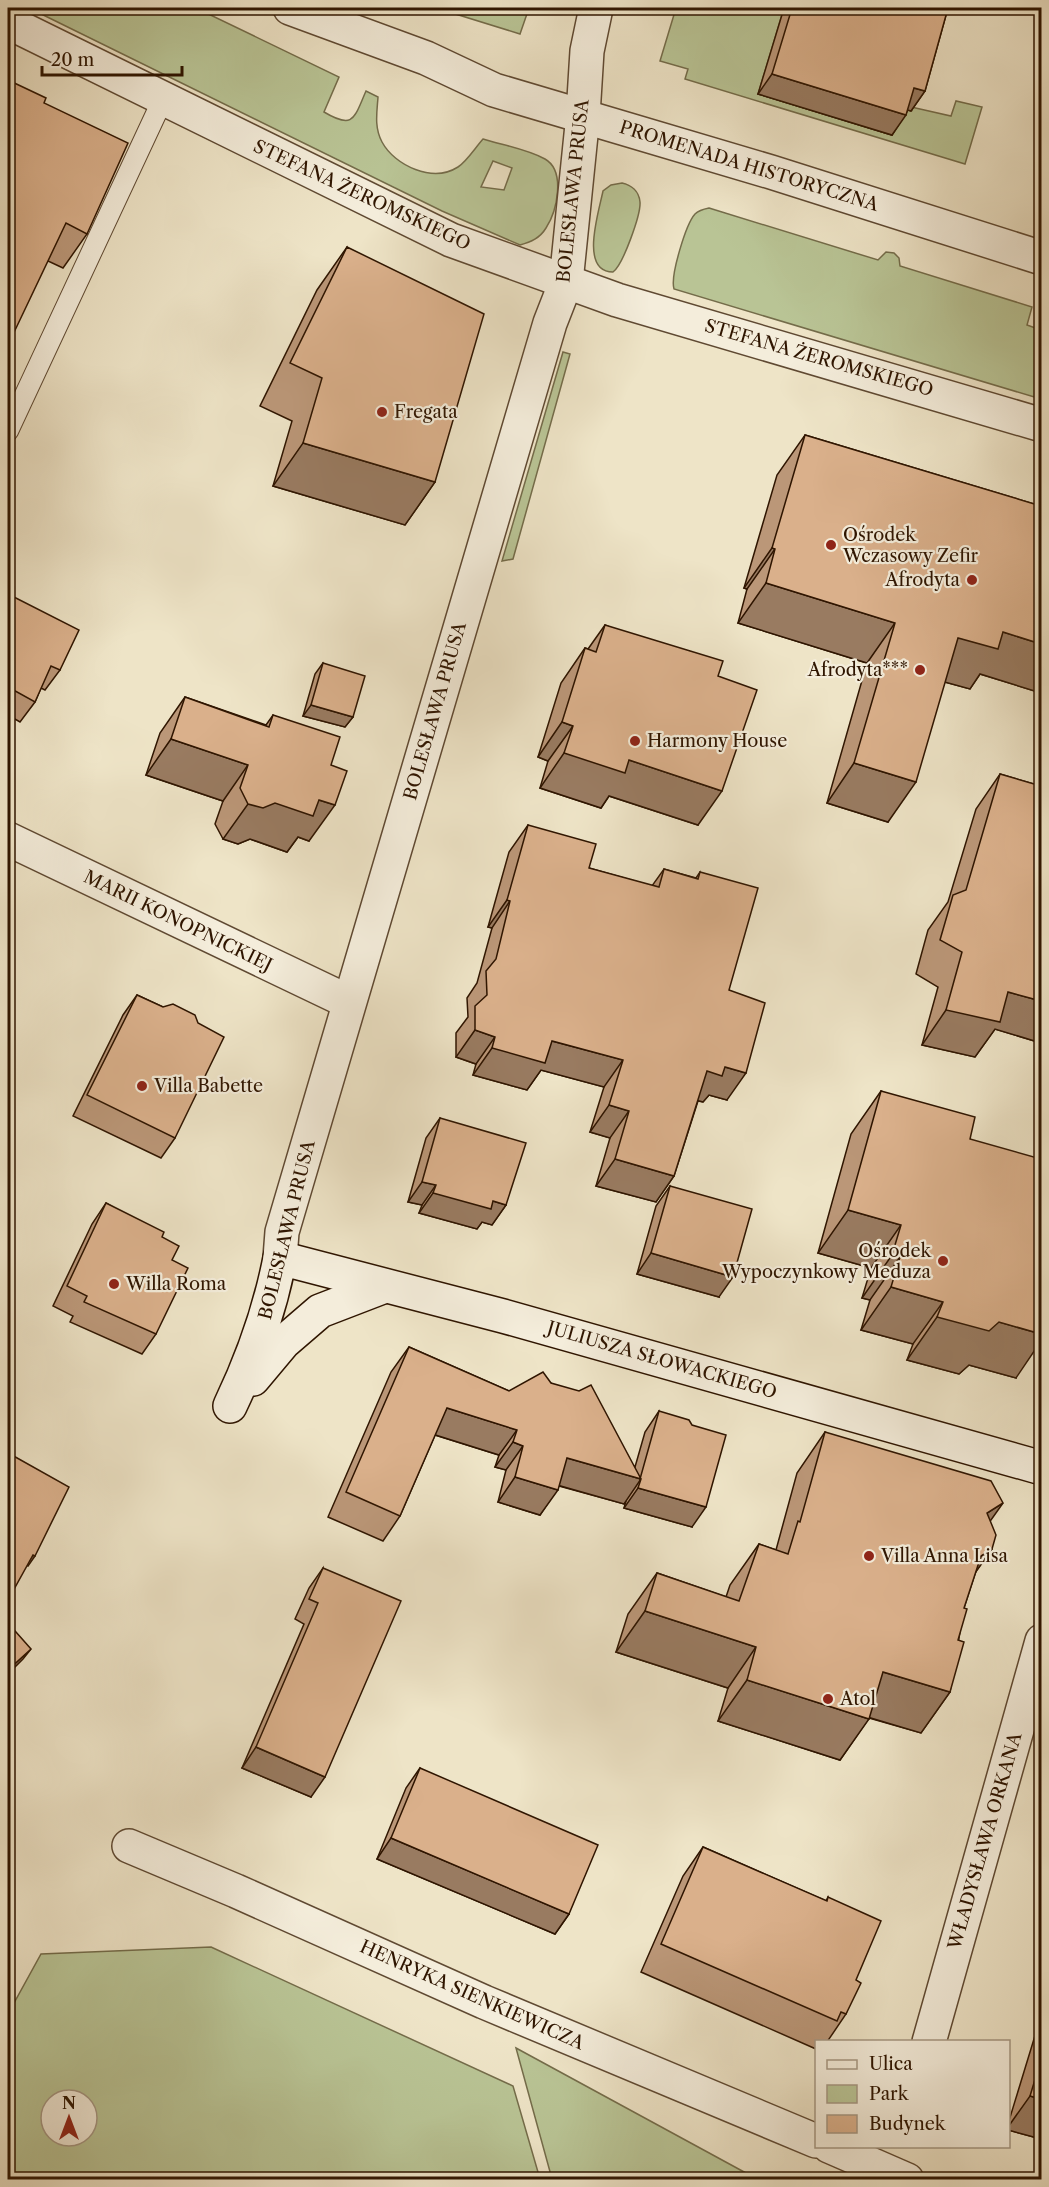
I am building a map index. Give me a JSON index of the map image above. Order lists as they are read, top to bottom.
{
  "streets": {
    "street": [
      "PROMENADA HISTORYCZNA",
      "BOLESŁAWA PRUSA",
      "STEFANA ŻEROMSKIEGO",
      "MARII KONOPNICKIEJ",
      "JULIUSZA SŁOWACKIEGO",
      "WŁADYSŁAWA ORKANA",
      "HENRYKA SIENKIEWICZA"
    ]
  },
  "crossings": [
    ["PROMENADA HISTORYCZNA", "BOLESŁAWA PRUSA"],
    ["BOLESŁAWA PRUSA", "STEFANA ŻEROMSKIEGO"],
    ["BOLESŁAWA PRUSA", "MARII KONOPNICKIEJ"],
    ["BOLESŁAWA PRUSA", "JULIUSZA SŁOWACKIEGO"]
  ],
  "places": [
    "Fregata",
    "Ośrodek Wczasowy Zefir",
    "Afrodyta",
    "Afrodyta***",
    "Harmony House",
    "Villa Babette",
    "Ośrodek Wypoczynkowy Meduza",
    "Willa Roma",
    "Villa Anna Lisa",
    "Atol"
  ],
  "legend": ["Ulica", "Park", "Budynek"],
  "scale_bar": "20 m",
  "north": "top"
}
